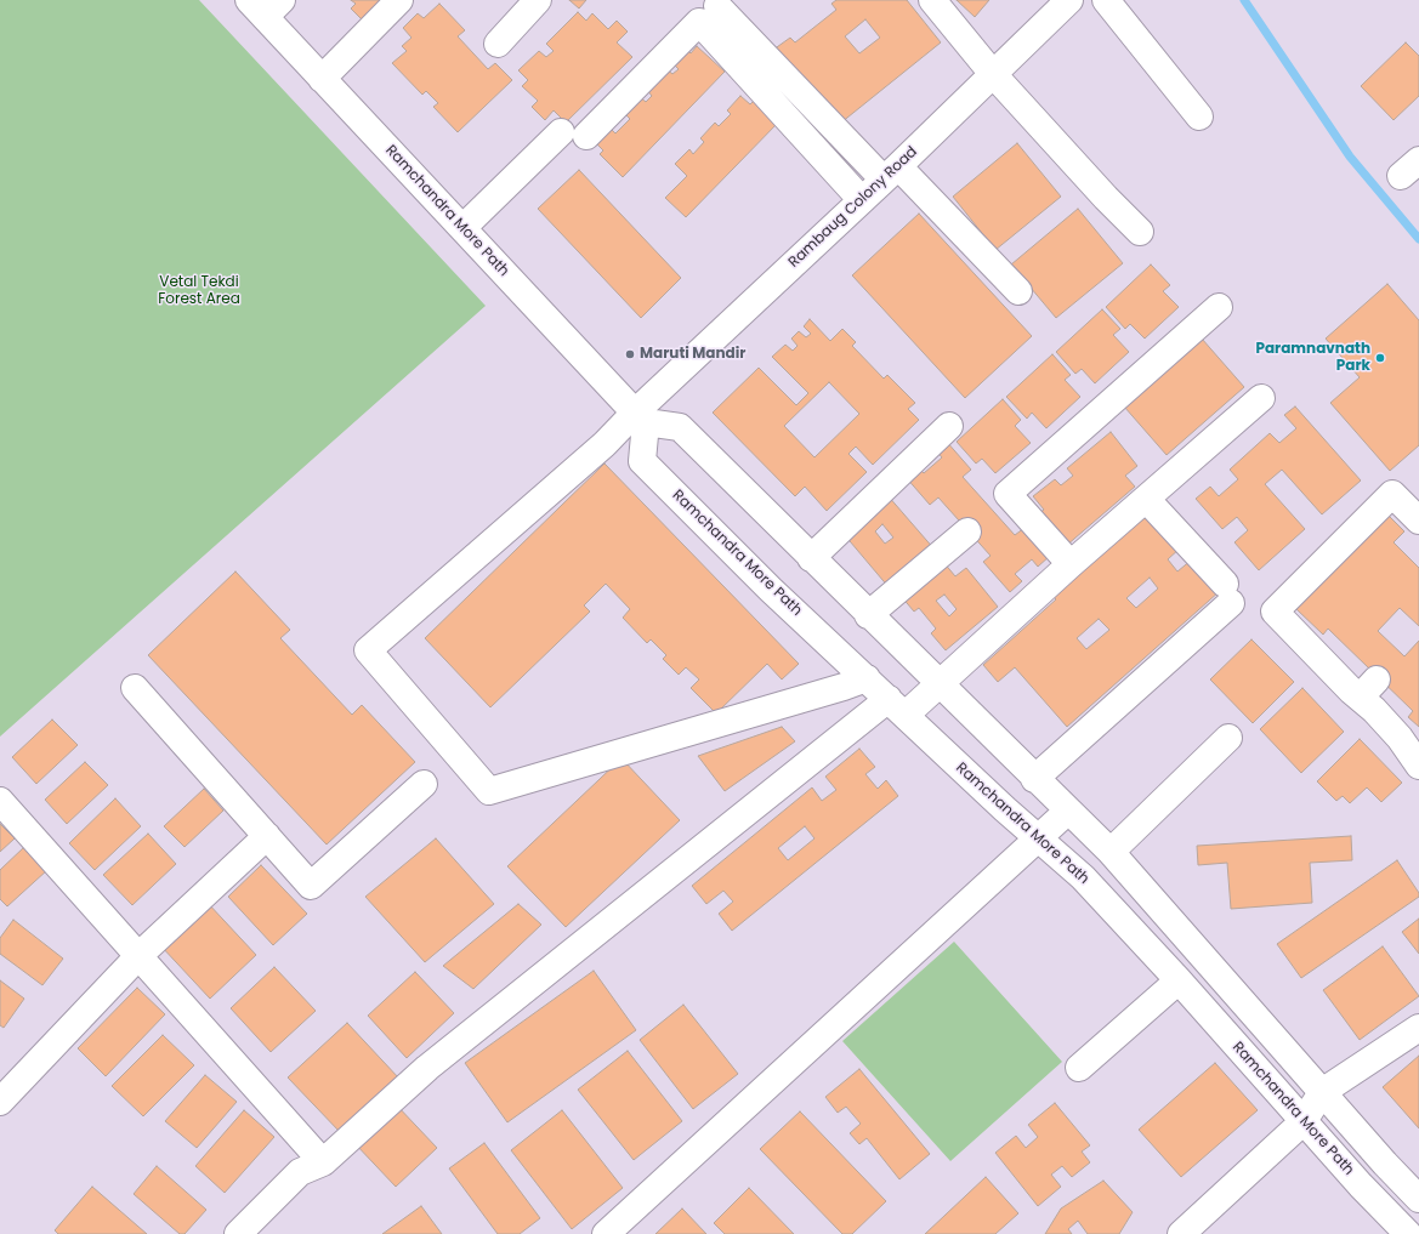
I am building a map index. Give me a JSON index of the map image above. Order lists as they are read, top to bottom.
{
  "streets": {
    "street": ["Rambaug Colony Road", "Ramchandra More Path"]
  },
  "crossings": [
    ["Rambaug Colony Road", "Ramchandra More Path"]
  ],
  "parks": ["Vetal Tekdi Forest Area"],
  "places": ["Maruti Mandir", "Paramnavnath Park"]
}
